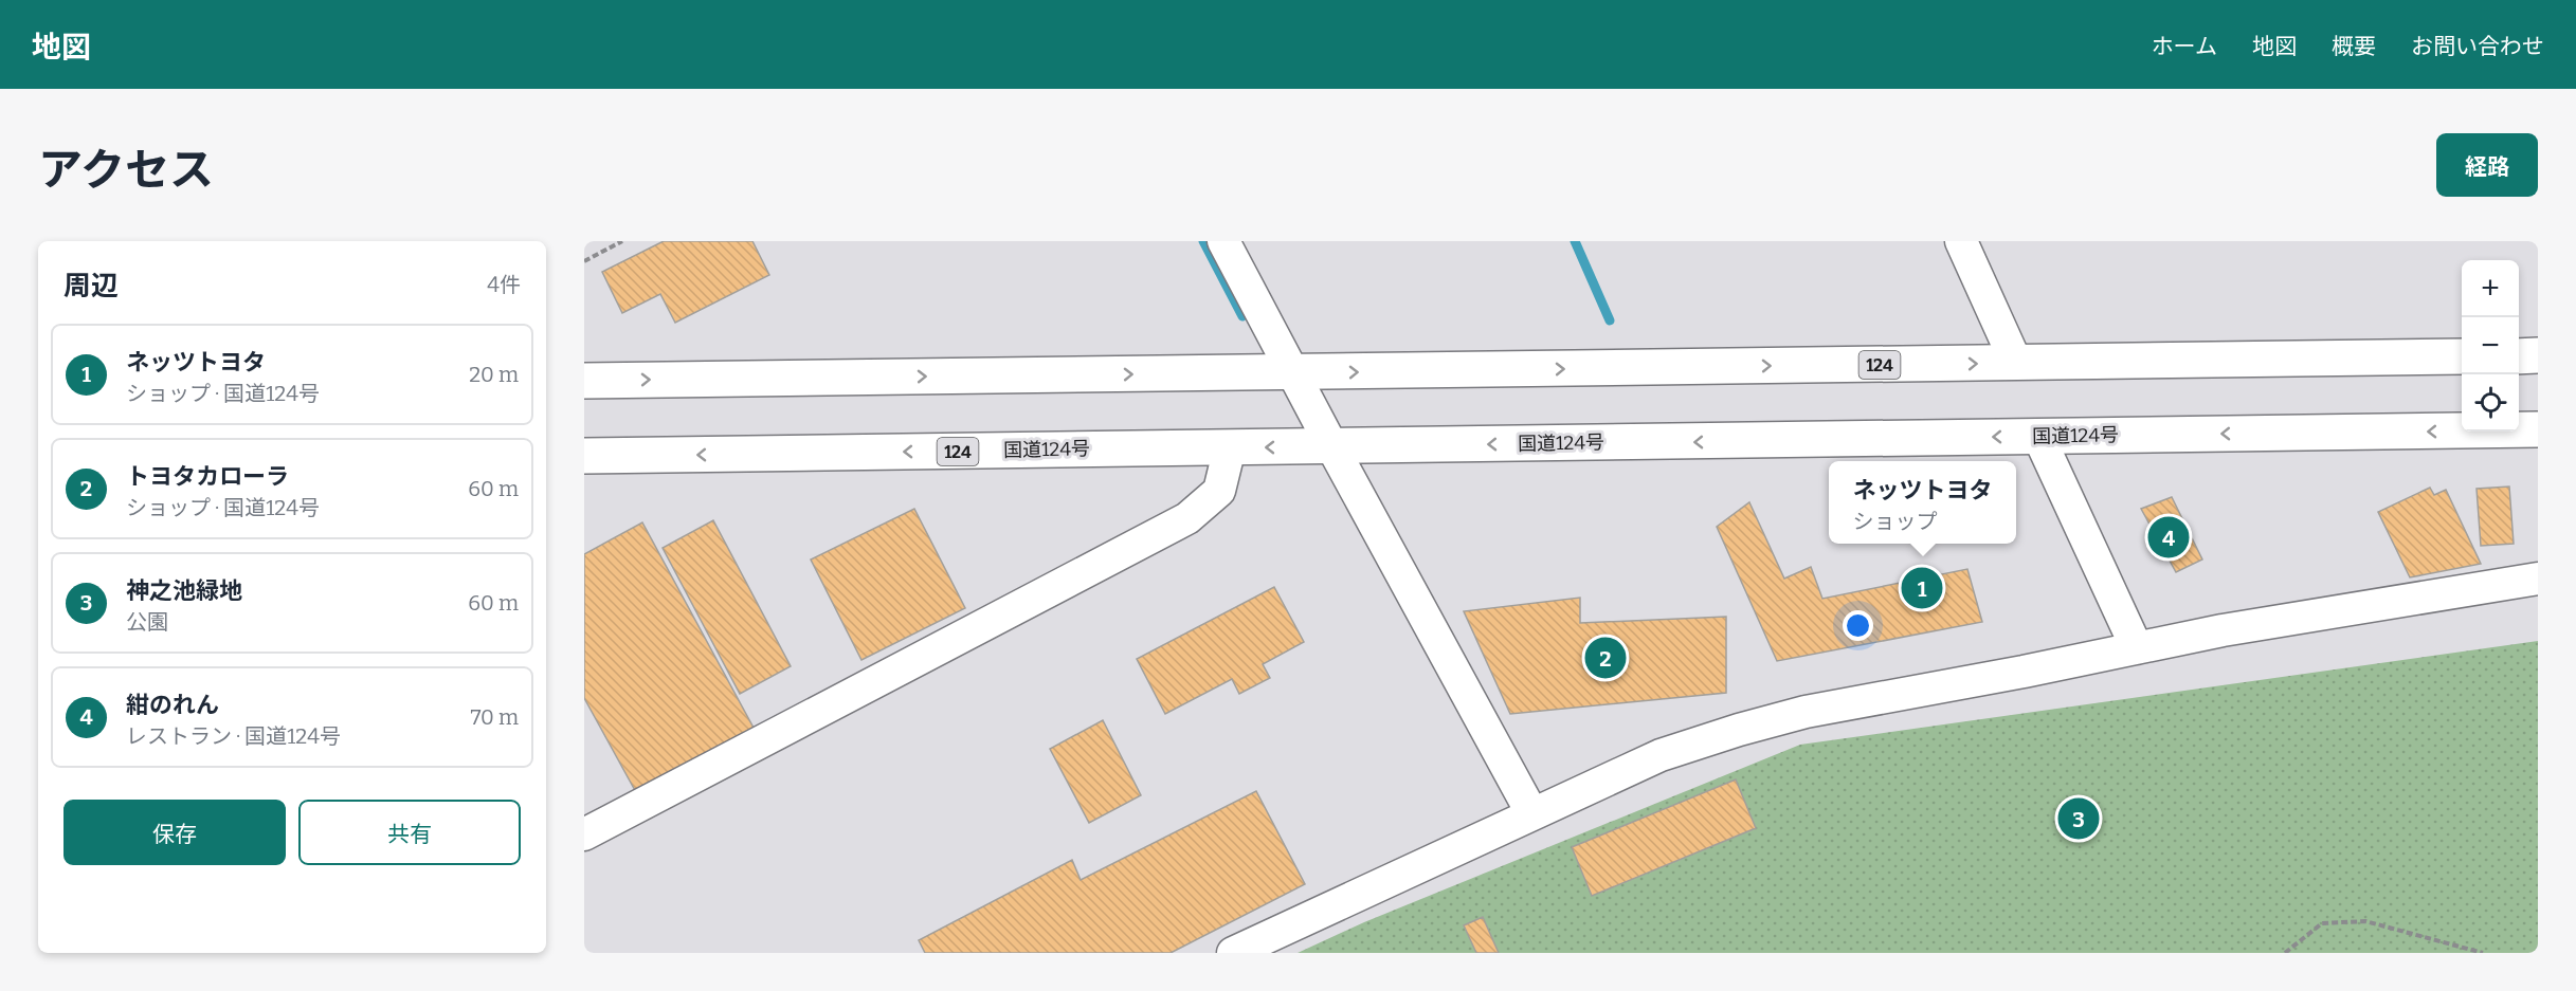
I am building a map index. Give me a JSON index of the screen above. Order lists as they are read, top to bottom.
{
  "streets": {
    "highway": ["124", "国道124号"]
  },
  "page": {
    "header": "地図",
    "nav": [
      "ホーム",
      "地図",
      "概要",
      "お問い合わせ"
    ],
    "title": "アクセス",
    "buttons": [
      "経路",
      ["保存", "共有"]
    ],
    "heading": ["周辺", "4件"],
    "map_buttons": ["+", "−"],
    "list": [
      {
        "mark": "1",
        "name": "ネッツトヨタ",
        "note": "ショップ · 国道124号",
        "value": "20 m"
      },
      {
        "mark": "2",
        "name": "トヨタカローラ",
        "note": "ショップ · 国道124号",
        "value": "60 m"
      },
      {
        "mark": "3",
        "name": "神之池緑地",
        "note": "公園",
        "value": "60 m"
      },
      {
        "mark": "4",
        "name": "紺のれん",
        "note": "レストラン · 国道124号",
        "value": "70 m"
      }
    ],
    "popup": ["ネッツトヨタ", "ショップ"],
    "pins": [
      "4",
      "1",
      "2",
      "3"
    ]
  }
}
